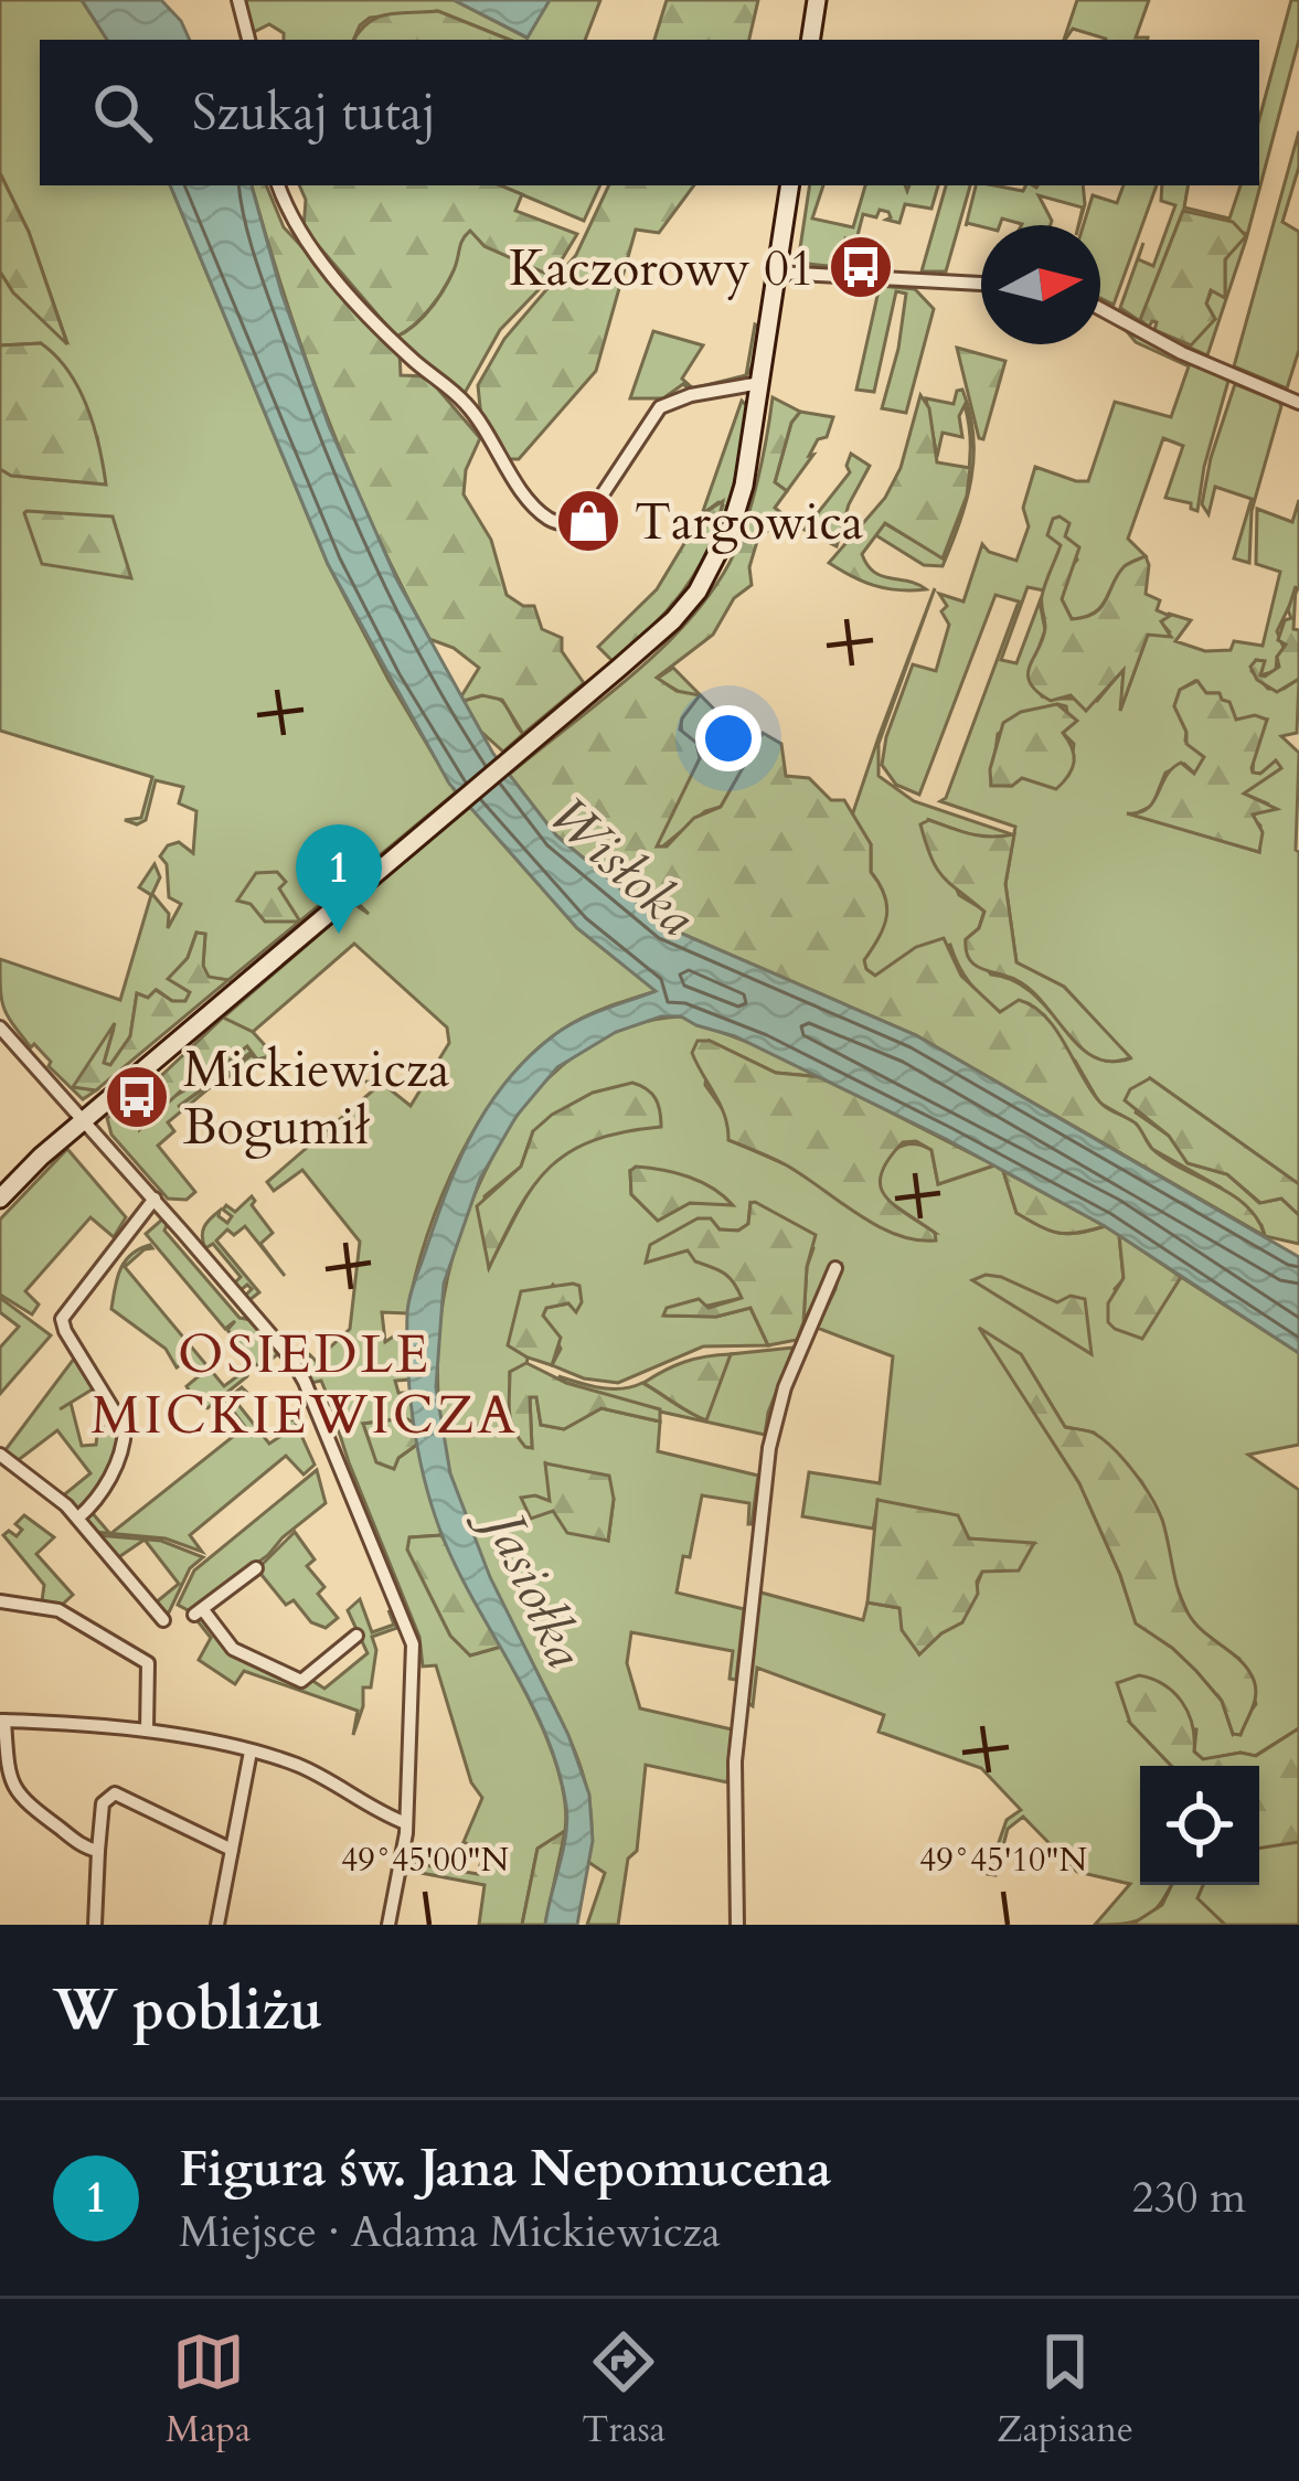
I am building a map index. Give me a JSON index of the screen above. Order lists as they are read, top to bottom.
{
  "districts": ["OSIEDLE MICKIEWICZA"],
  "water": ["Wisłoka", "Jasiołka"],
  "places": {
    "bus stop": ["Kaczorowy 01", "Mickiewicza Bogumił"],
    "shop": ["Targowica"]
  },
  "north": "right",
  "page": {
    "search": "Szukaj tutaj",
    "pins": "1",
    "heading": "W pobliżu",
    "list": [
      {
        "mark": "1",
        "name": "Figura św. Jana Nepomucena",
        "note": "Miejsce · Adama Mickiewicza",
        "value": "230 m"
      }
    ],
    "nav": ["Mapa", "Trasa", "Zapisane"]
  },
  "coordinates": ["49°45'00\"N", "49°45'10\"N"]
}
